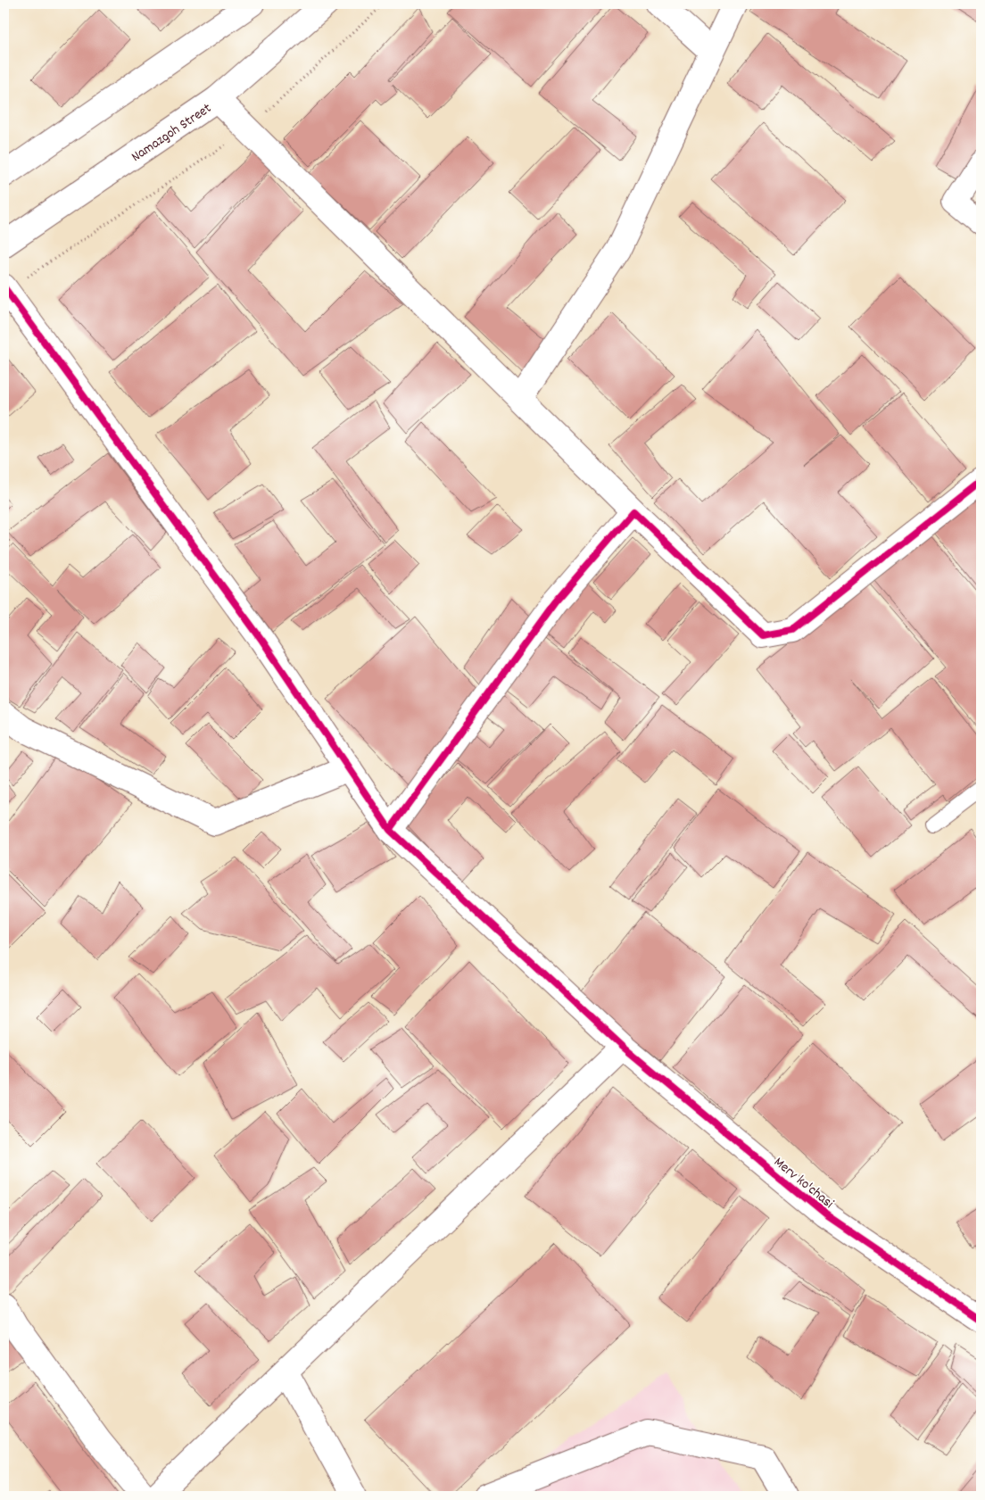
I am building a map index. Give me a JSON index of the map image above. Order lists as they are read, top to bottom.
{
  "streets": {
    "street": ["Namazgoh Street", "Merv ko'chasi"]
  }
}
